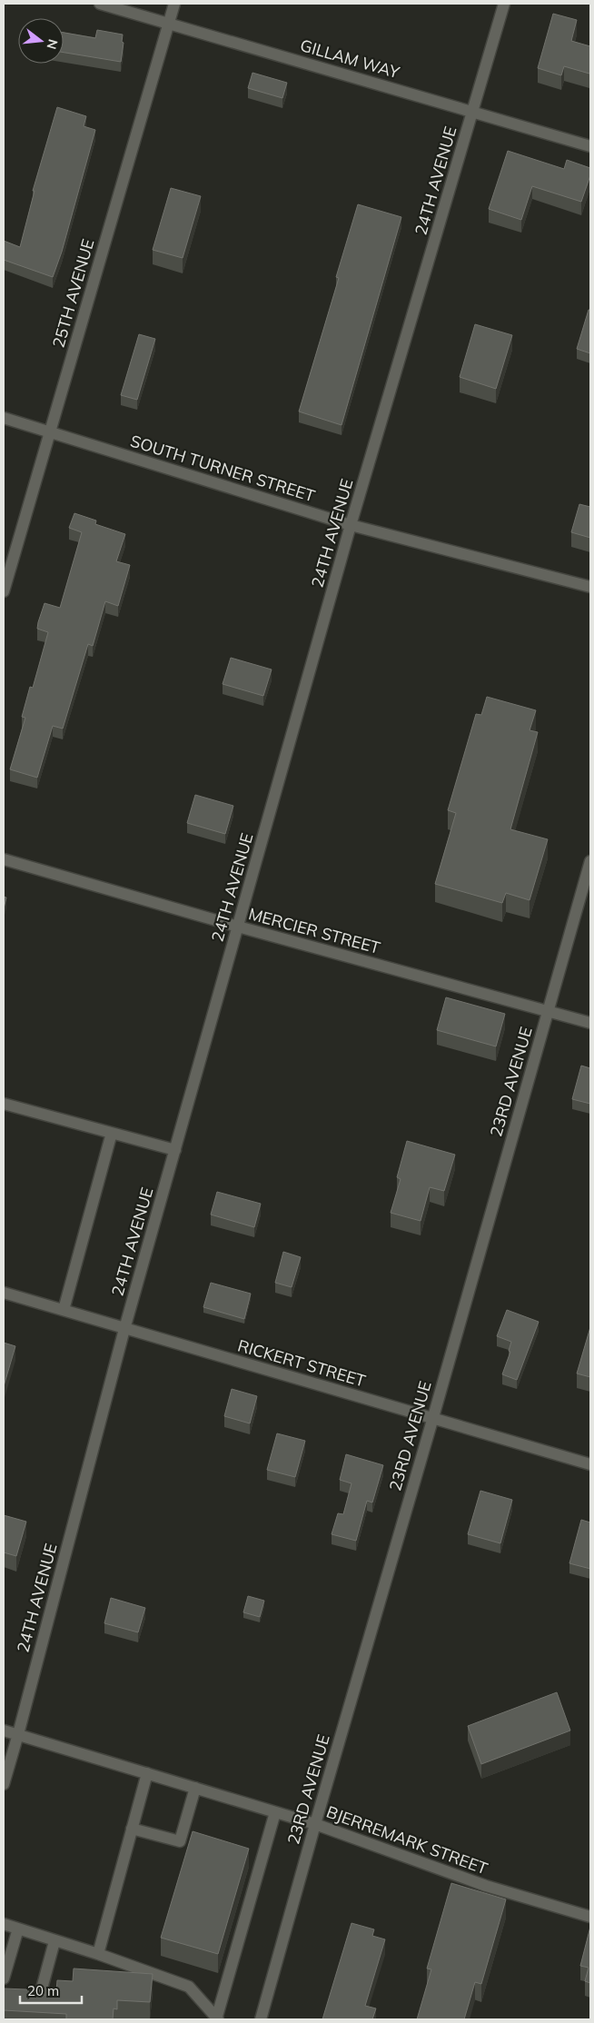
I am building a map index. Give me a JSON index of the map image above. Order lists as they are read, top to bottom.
{
  "streets": {
    "street": [
      "GILLAM WAY",
      "24TH AVENUE",
      "25TH AVENUE",
      "SOUTH TURNER STREET",
      "MERCIER STREET",
      "23RD AVENUE",
      "RICKERT STREET",
      "BJERREMARK STREET"
    ]
  },
  "crossings": [
    ["GILLAM WAY", "24TH AVENUE"],
    ["GILLAM WAY", "25TH AVENUE"],
    ["24TH AVENUE", "SOUTH TURNER STREET"],
    ["24TH AVENUE", "MERCIER STREET"],
    ["24TH AVENUE", "RICKERT STREET"],
    ["24TH AVENUE", "BJERREMARK STREET"],
    ["25TH AVENUE", "SOUTH TURNER STREET"],
    ["MERCIER STREET", "23RD AVENUE"],
    ["23RD AVENUE", "RICKERT STREET"],
    ["23RD AVENUE", "BJERREMARK STREET"]
  ],
  "scale_bar": "20 m",
  "north": "right"
}
